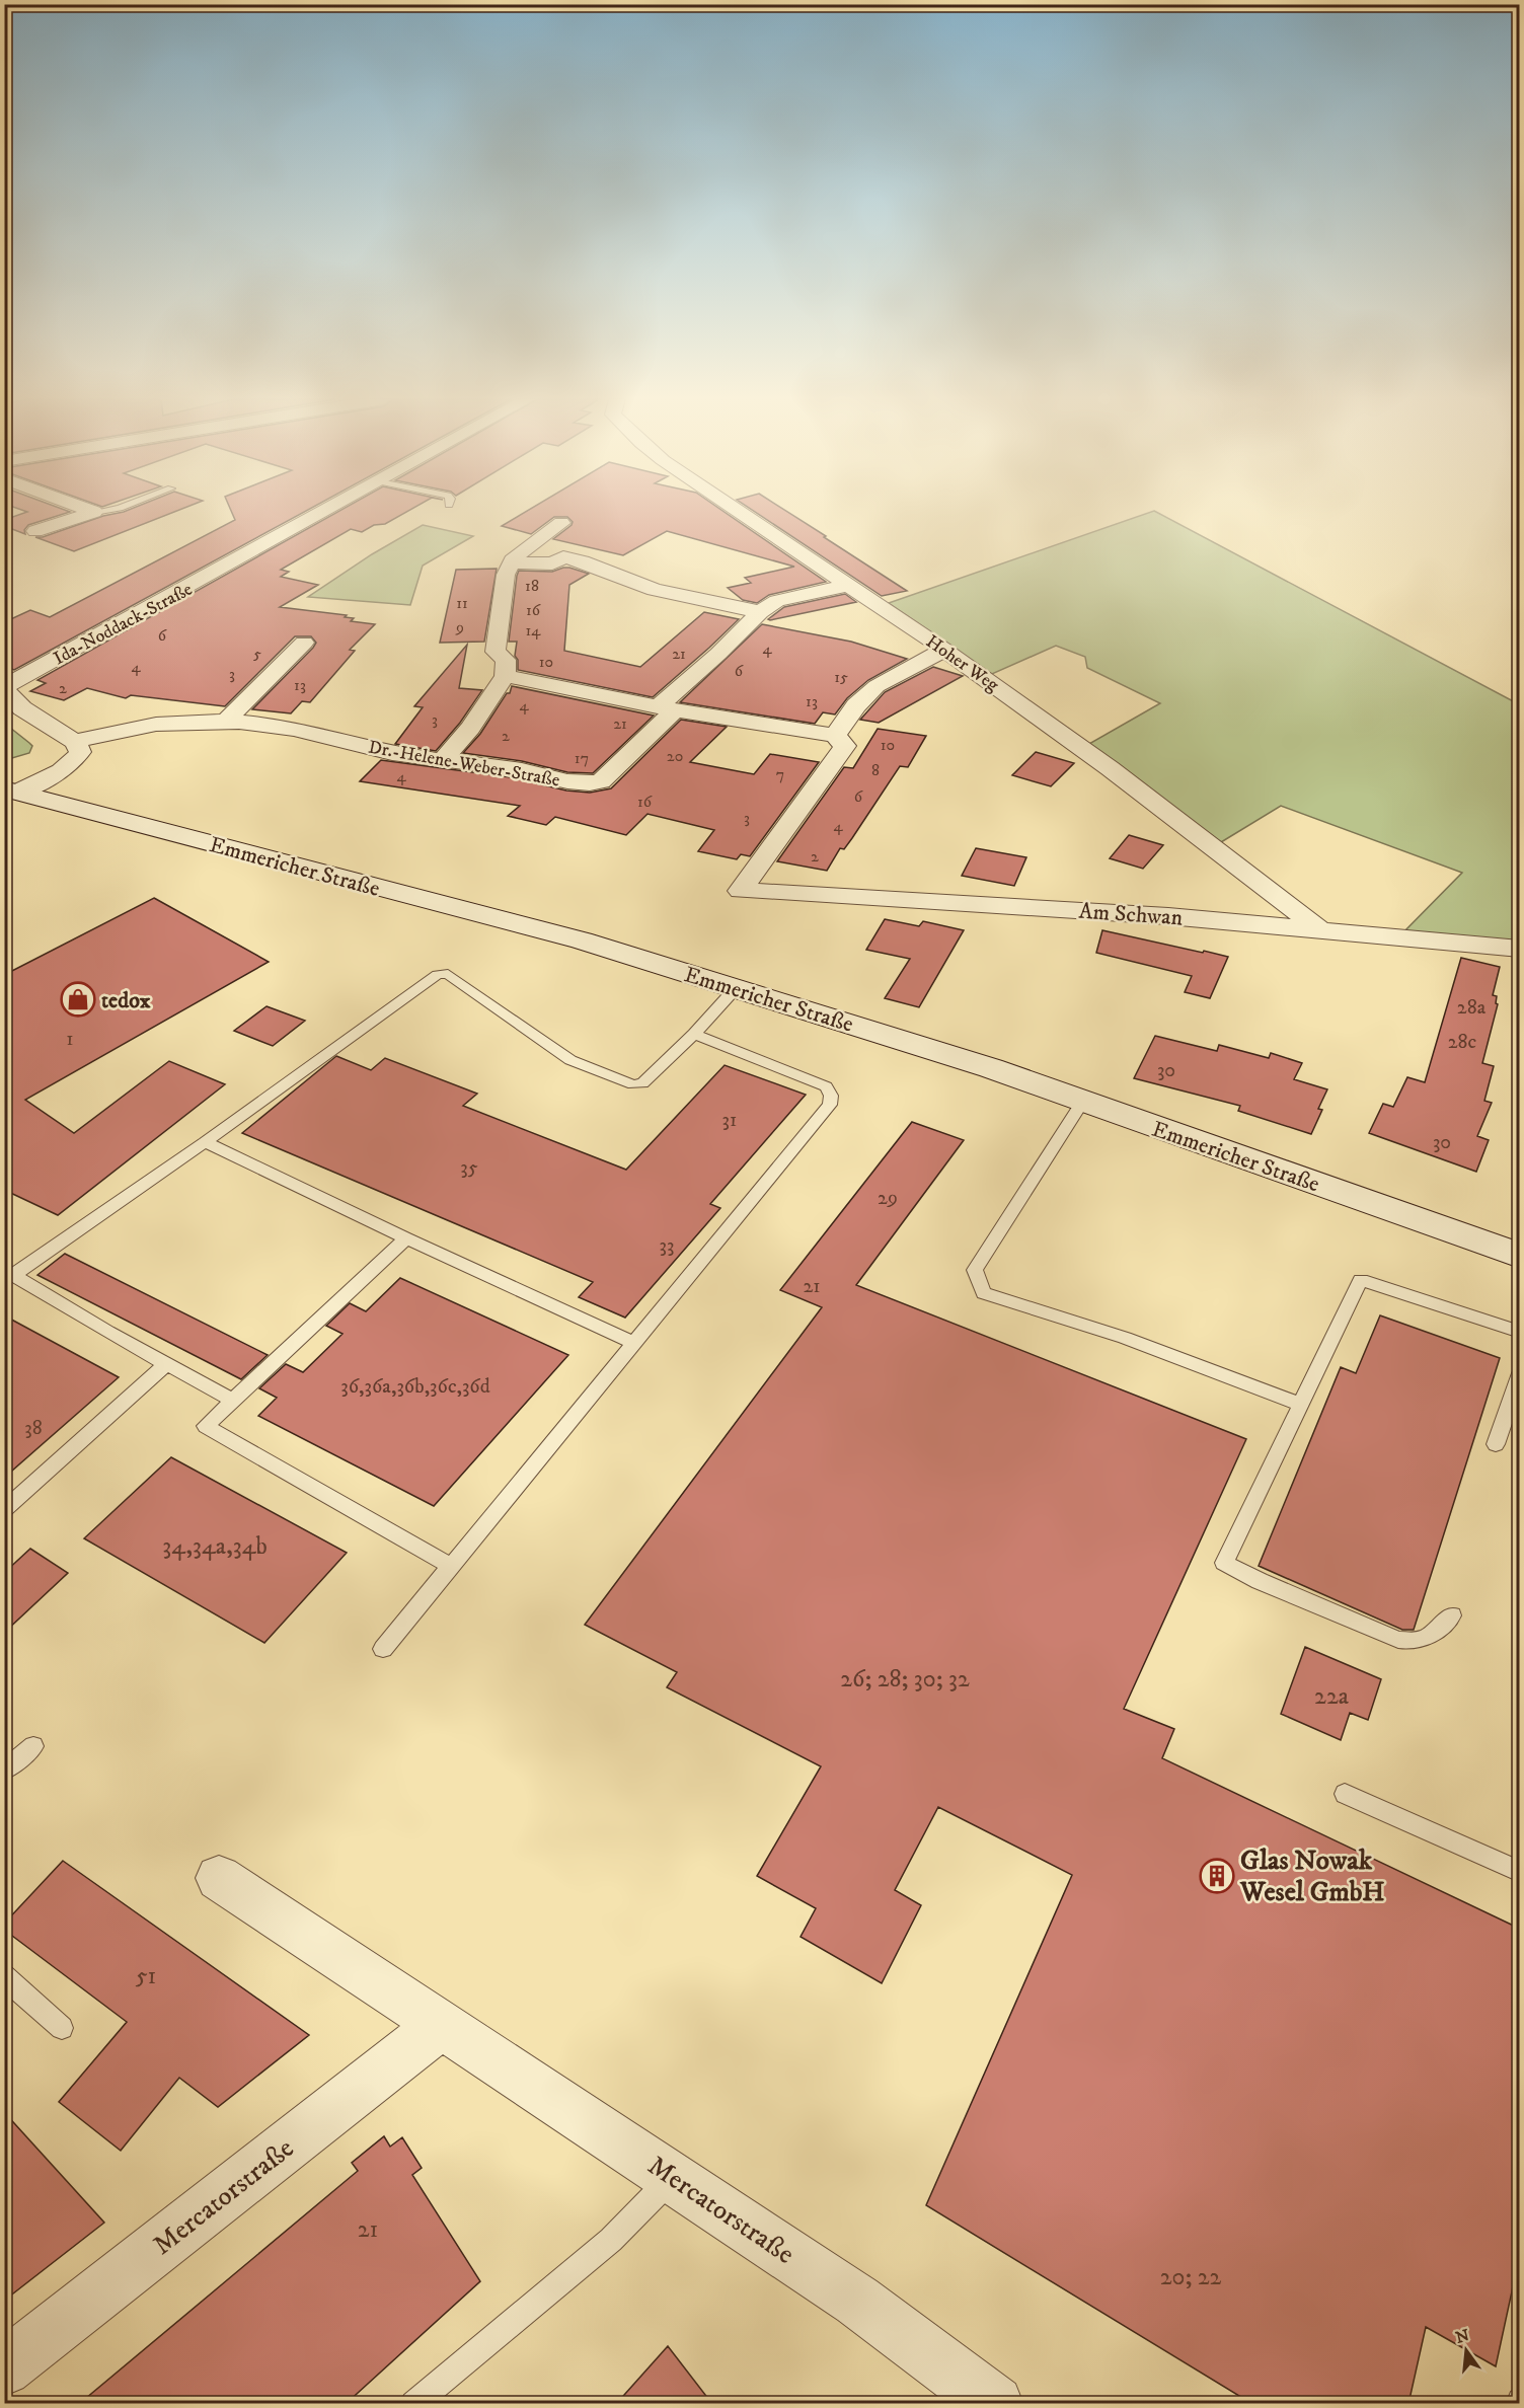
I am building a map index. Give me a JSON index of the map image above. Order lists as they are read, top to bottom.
{
  "streets": {
    "main road": ["Emmericher Straße"],
    "street": [
      "Ida-Noddack-Straße",
      "Hoher Weg",
      "Dr.-Helene-Weber-Straße",
      "Am Schwan",
      "Mercatorstraße"
    ]
  },
  "crossings": [
    ["Hoher Weg", "Dr.-Helene-Weber-Straße"],
    ["Hoher Weg", "Am Schwan"]
  ],
  "places": {
    "shop": ["tedox"],
    "building": ["Glas Nowak Wesel GmbH"]
  },
  "house_numbers": [
    "18",
    "11",
    "16",
    "9",
    "14",
    "6",
    "4",
    "5",
    "21",
    "10",
    "4",
    "6",
    "3",
    "15",
    "13",
    "2",
    "13",
    "4",
    "3",
    "21",
    "2",
    "10",
    "20",
    "17",
    "8",
    "7",
    "4",
    "6",
    "16",
    "3",
    "4",
    "2",
    "28a",
    "1",
    "28c",
    "30",
    "31",
    "30",
    "35",
    "29",
    "33",
    "21",
    "36,36a,36b,36c,36d",
    "38",
    "34,34a,34b",
    "26; 28; 30; 32",
    "22a",
    "51",
    "21",
    "20; 22"
  ],
  "north": "top"
}
